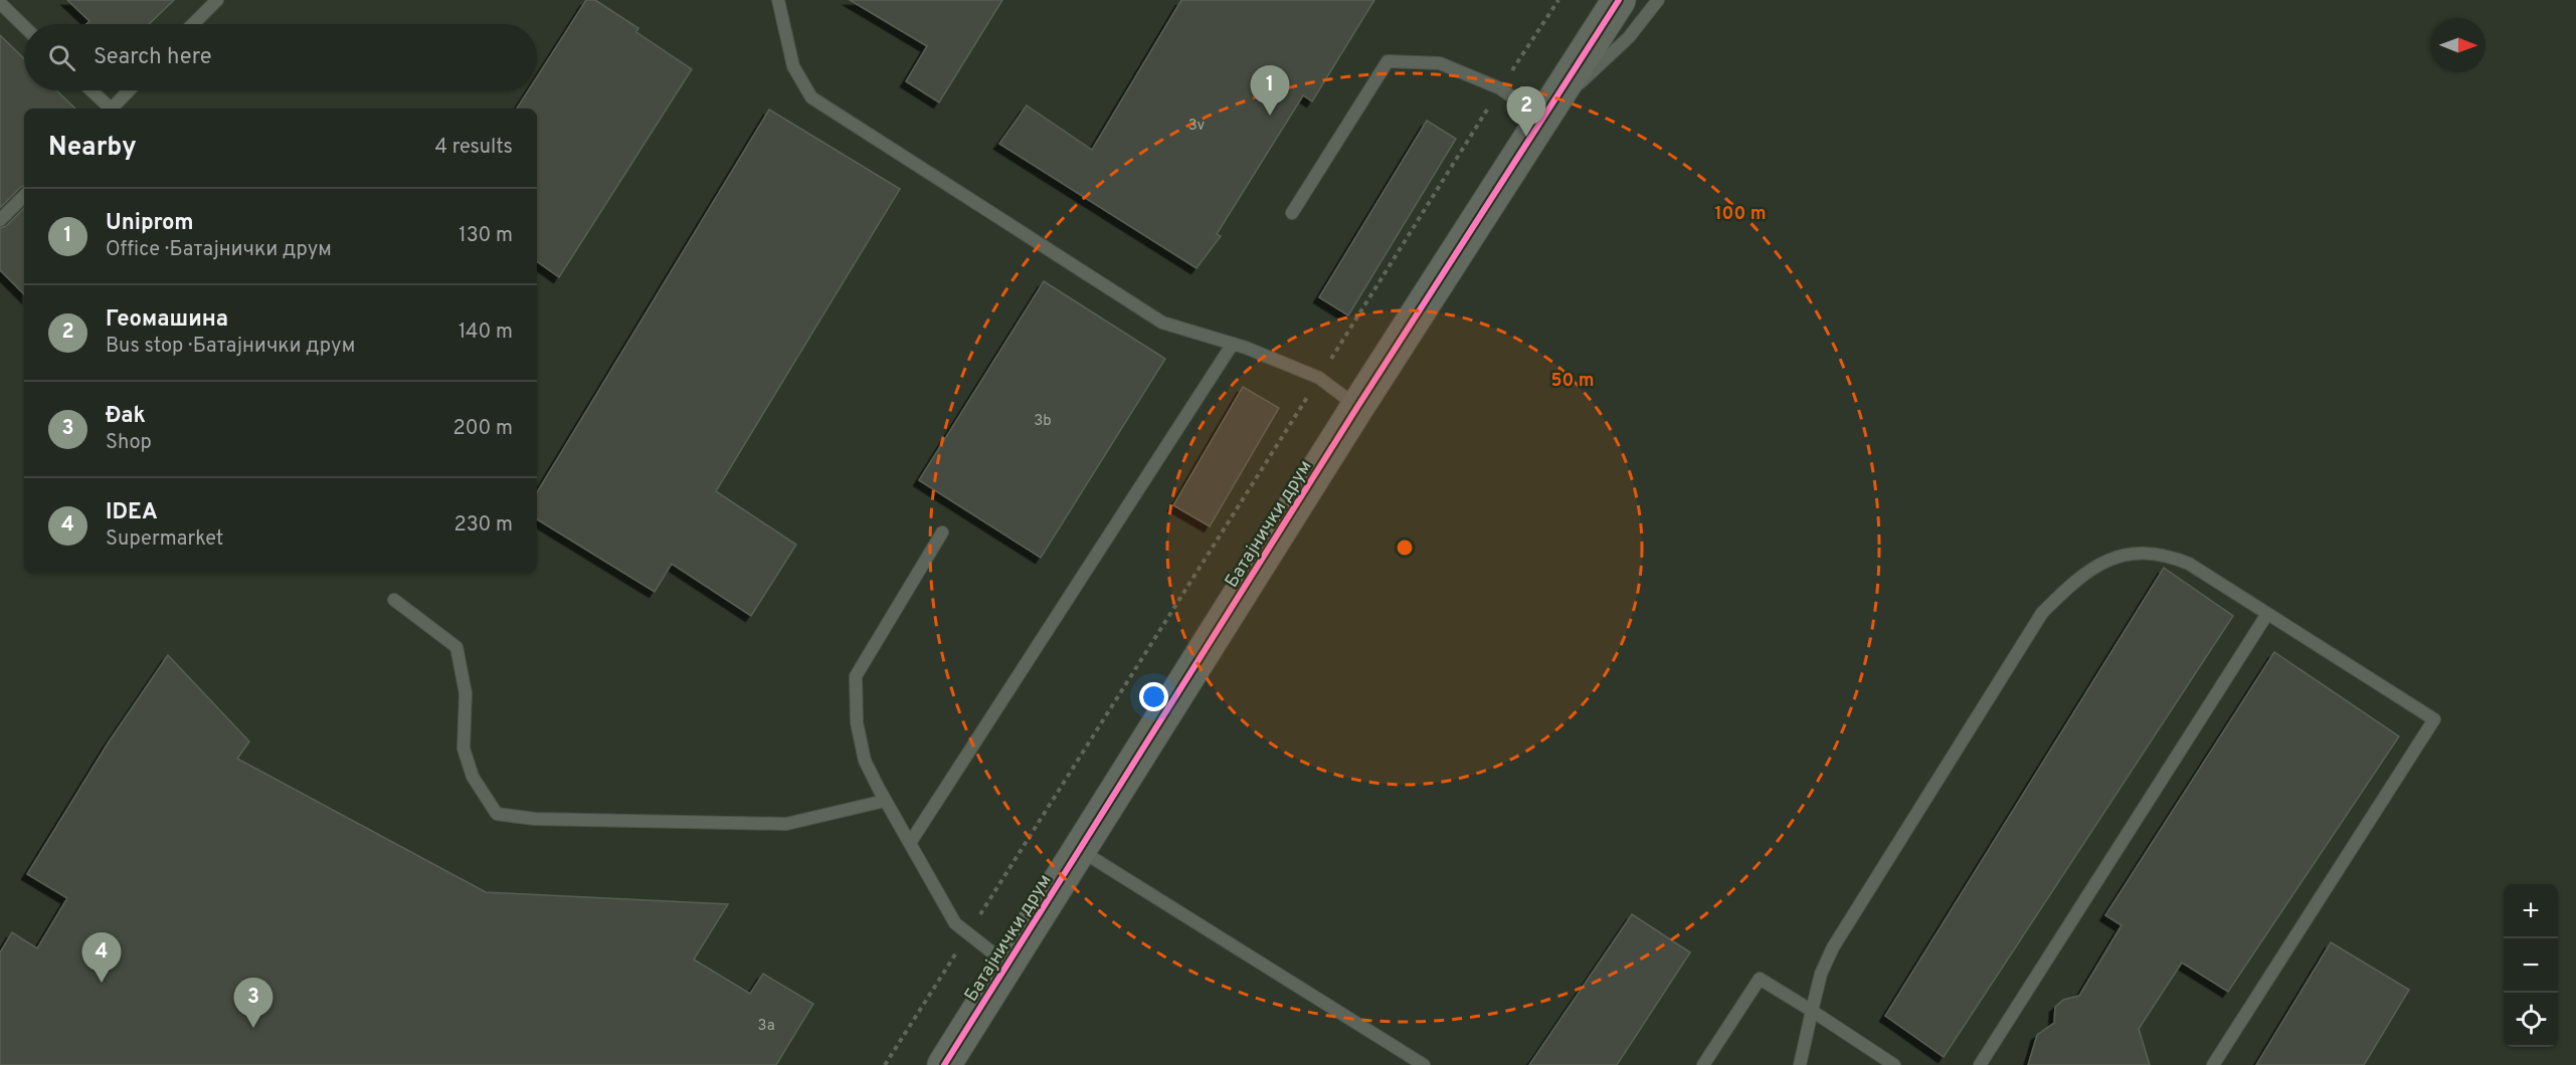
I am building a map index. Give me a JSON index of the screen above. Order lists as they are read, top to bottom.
{
  "streets": {
    "main road": ["Батајнички друм"]
  },
  "house_numbers": ["3v", "3b", "3a"],
  "north": "right",
  "page": {
    "search": "Search here",
    "pins": [
      "1",
      "2",
      "4",
      "3"
    ],
    "heading": ["Nearby", "4 results"],
    "list": [
      {
        "mark": "1",
        "name": "Uniprom",
        "note": "Office · Батајнички друм",
        "value": "130 m"
      },
      {
        "mark": "2",
        "name": "Геомашина",
        "note": "Bus stop · Батајнички друм",
        "value": "140 m"
      },
      {
        "mark": "3",
        "name": "Đak",
        "note": "Shop",
        "value": "200 m"
      },
      {
        "mark": "4",
        "name": "IDEA",
        "note": "Supermarket",
        "value": "230 m"
      }
    ],
    "map_buttons": ["+", "−"]
  },
  "rings": ["100 m", "50 m"]
}
